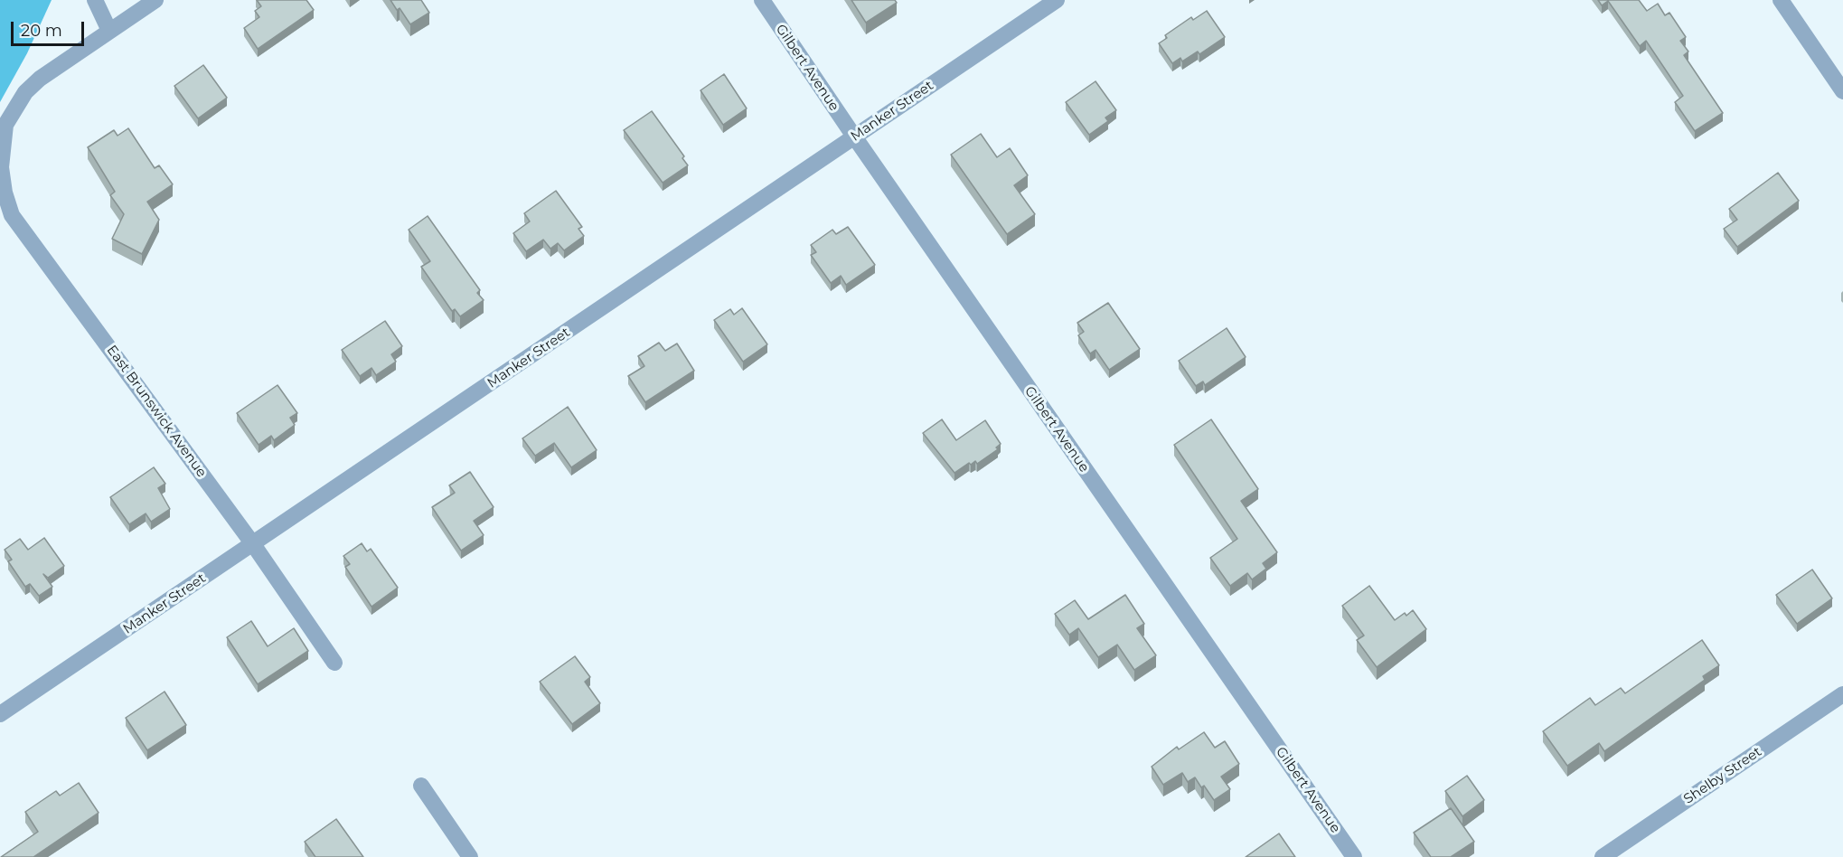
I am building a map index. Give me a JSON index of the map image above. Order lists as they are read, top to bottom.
{
  "streets": {
    "street": [
      "Gilbert Avenue",
      "Manker Street",
      "East Brunswick Avenue",
      "Shelby Street"
    ]
  },
  "crossings": [
    ["Gilbert Avenue", "Manker Street"],
    ["Manker Street", "East Brunswick Avenue"]
  ],
  "scale_bar": "20 m"
}
